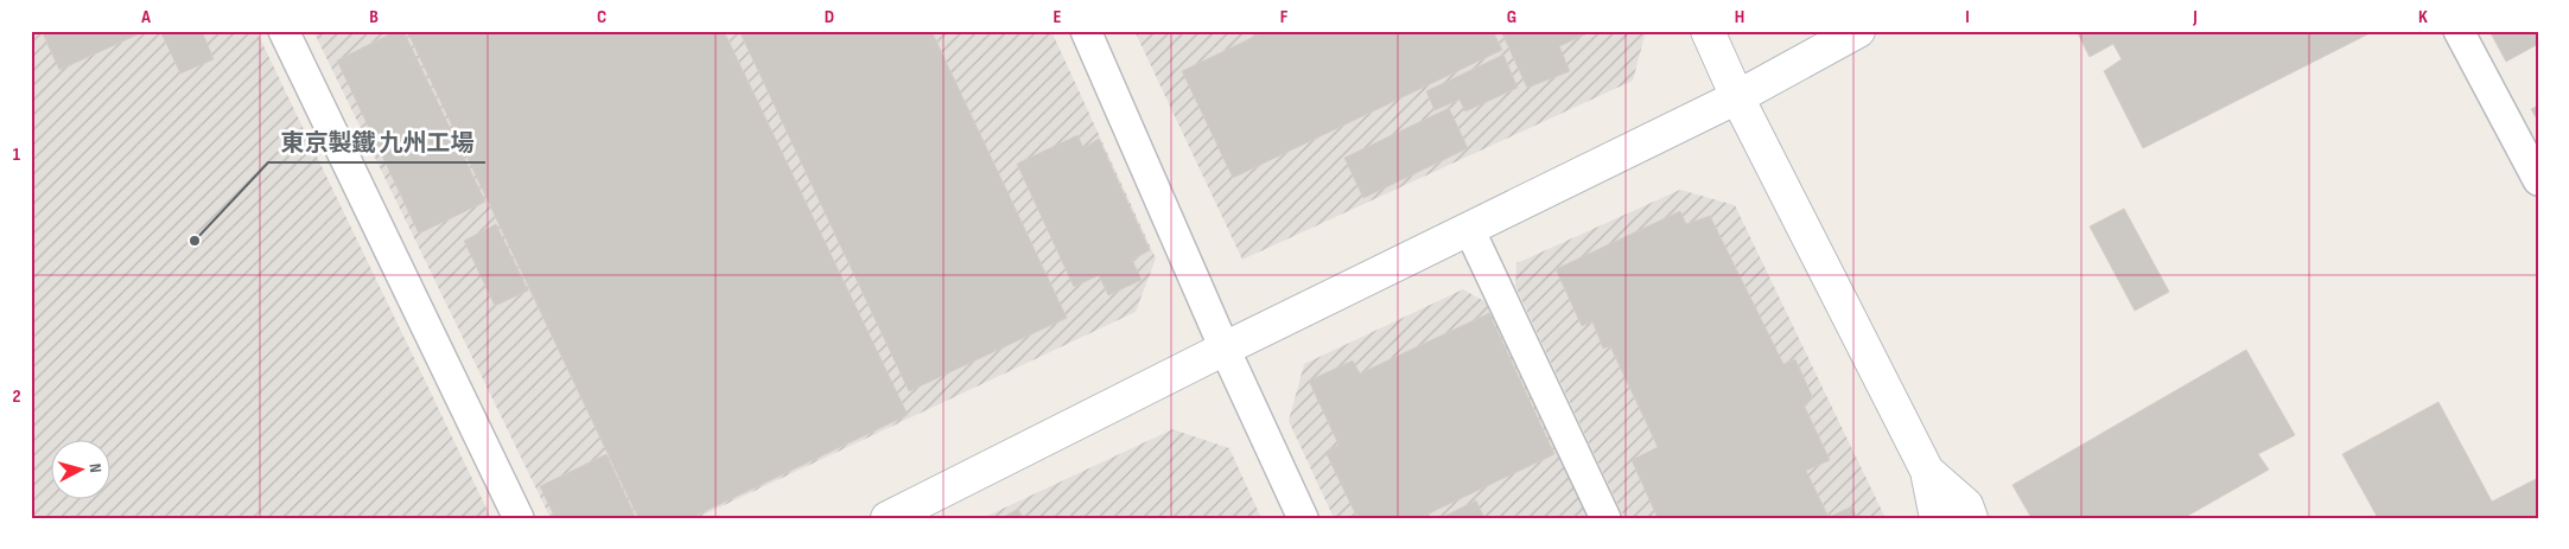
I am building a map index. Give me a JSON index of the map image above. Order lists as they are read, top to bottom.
{
  "places": ["東京製鐵 九州工場"],
  "north": "right",
  "grid": {
    "columns": [
      "A",
      "B",
      "C",
      "D",
      "E",
      "F",
      "G",
      "H",
      "I",
      "J",
      "K"
    ],
    "rows": ["1", "2"]
  }
}
